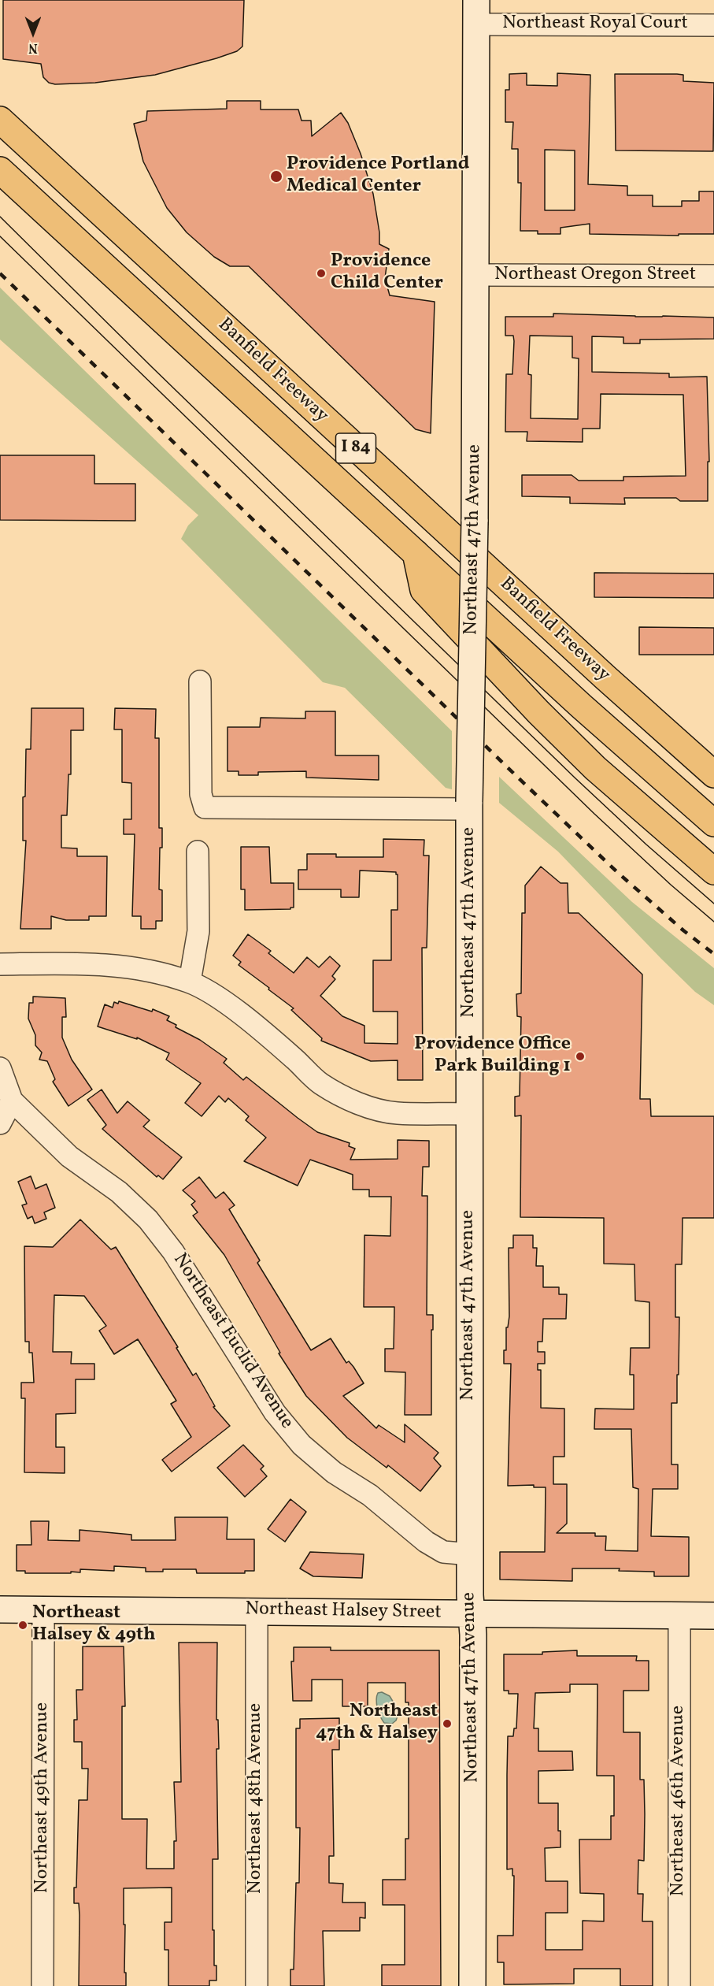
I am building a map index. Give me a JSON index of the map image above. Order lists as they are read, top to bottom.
{
  "streets": {
    "highway": ["Banfield Freeway", "I 84"],
    "main road": ["Northeast 47th Avenue", "Northeast Halsey Street"],
    "street": [
      "Northeast Royal Court",
      "Northeast Oregon Street",
      "Northeast Euclid Avenue",
      "Northeast 49th Avenue",
      "Northeast 48th Avenue",
      "Northeast 46th Avenue"
    ]
  },
  "crossings": [
    ["Northeast Royal Court", "Northeast 47th Avenue"],
    ["Northeast Oregon Street", "Northeast 47th Avenue"],
    ["Northeast 47th Avenue", "Northeast Euclid Avenue"],
    ["Northeast 47th Avenue", "Northeast Halsey Street"],
    ["Northeast Halsey Street", "Northeast 49th Avenue"],
    ["Northeast Halsey Street", "Northeast 48th Avenue"],
    ["Northeast Halsey Street", "Northeast 46th Avenue"]
  ],
  "places": [
    "Providence Portland Medical Center",
    "Providence Child Center",
    "Providence Office Park Building 1",
    "Northeast Halsey & 49th",
    "Northeast 47th & Halsey"
  ],
  "north": "bottom"
}
